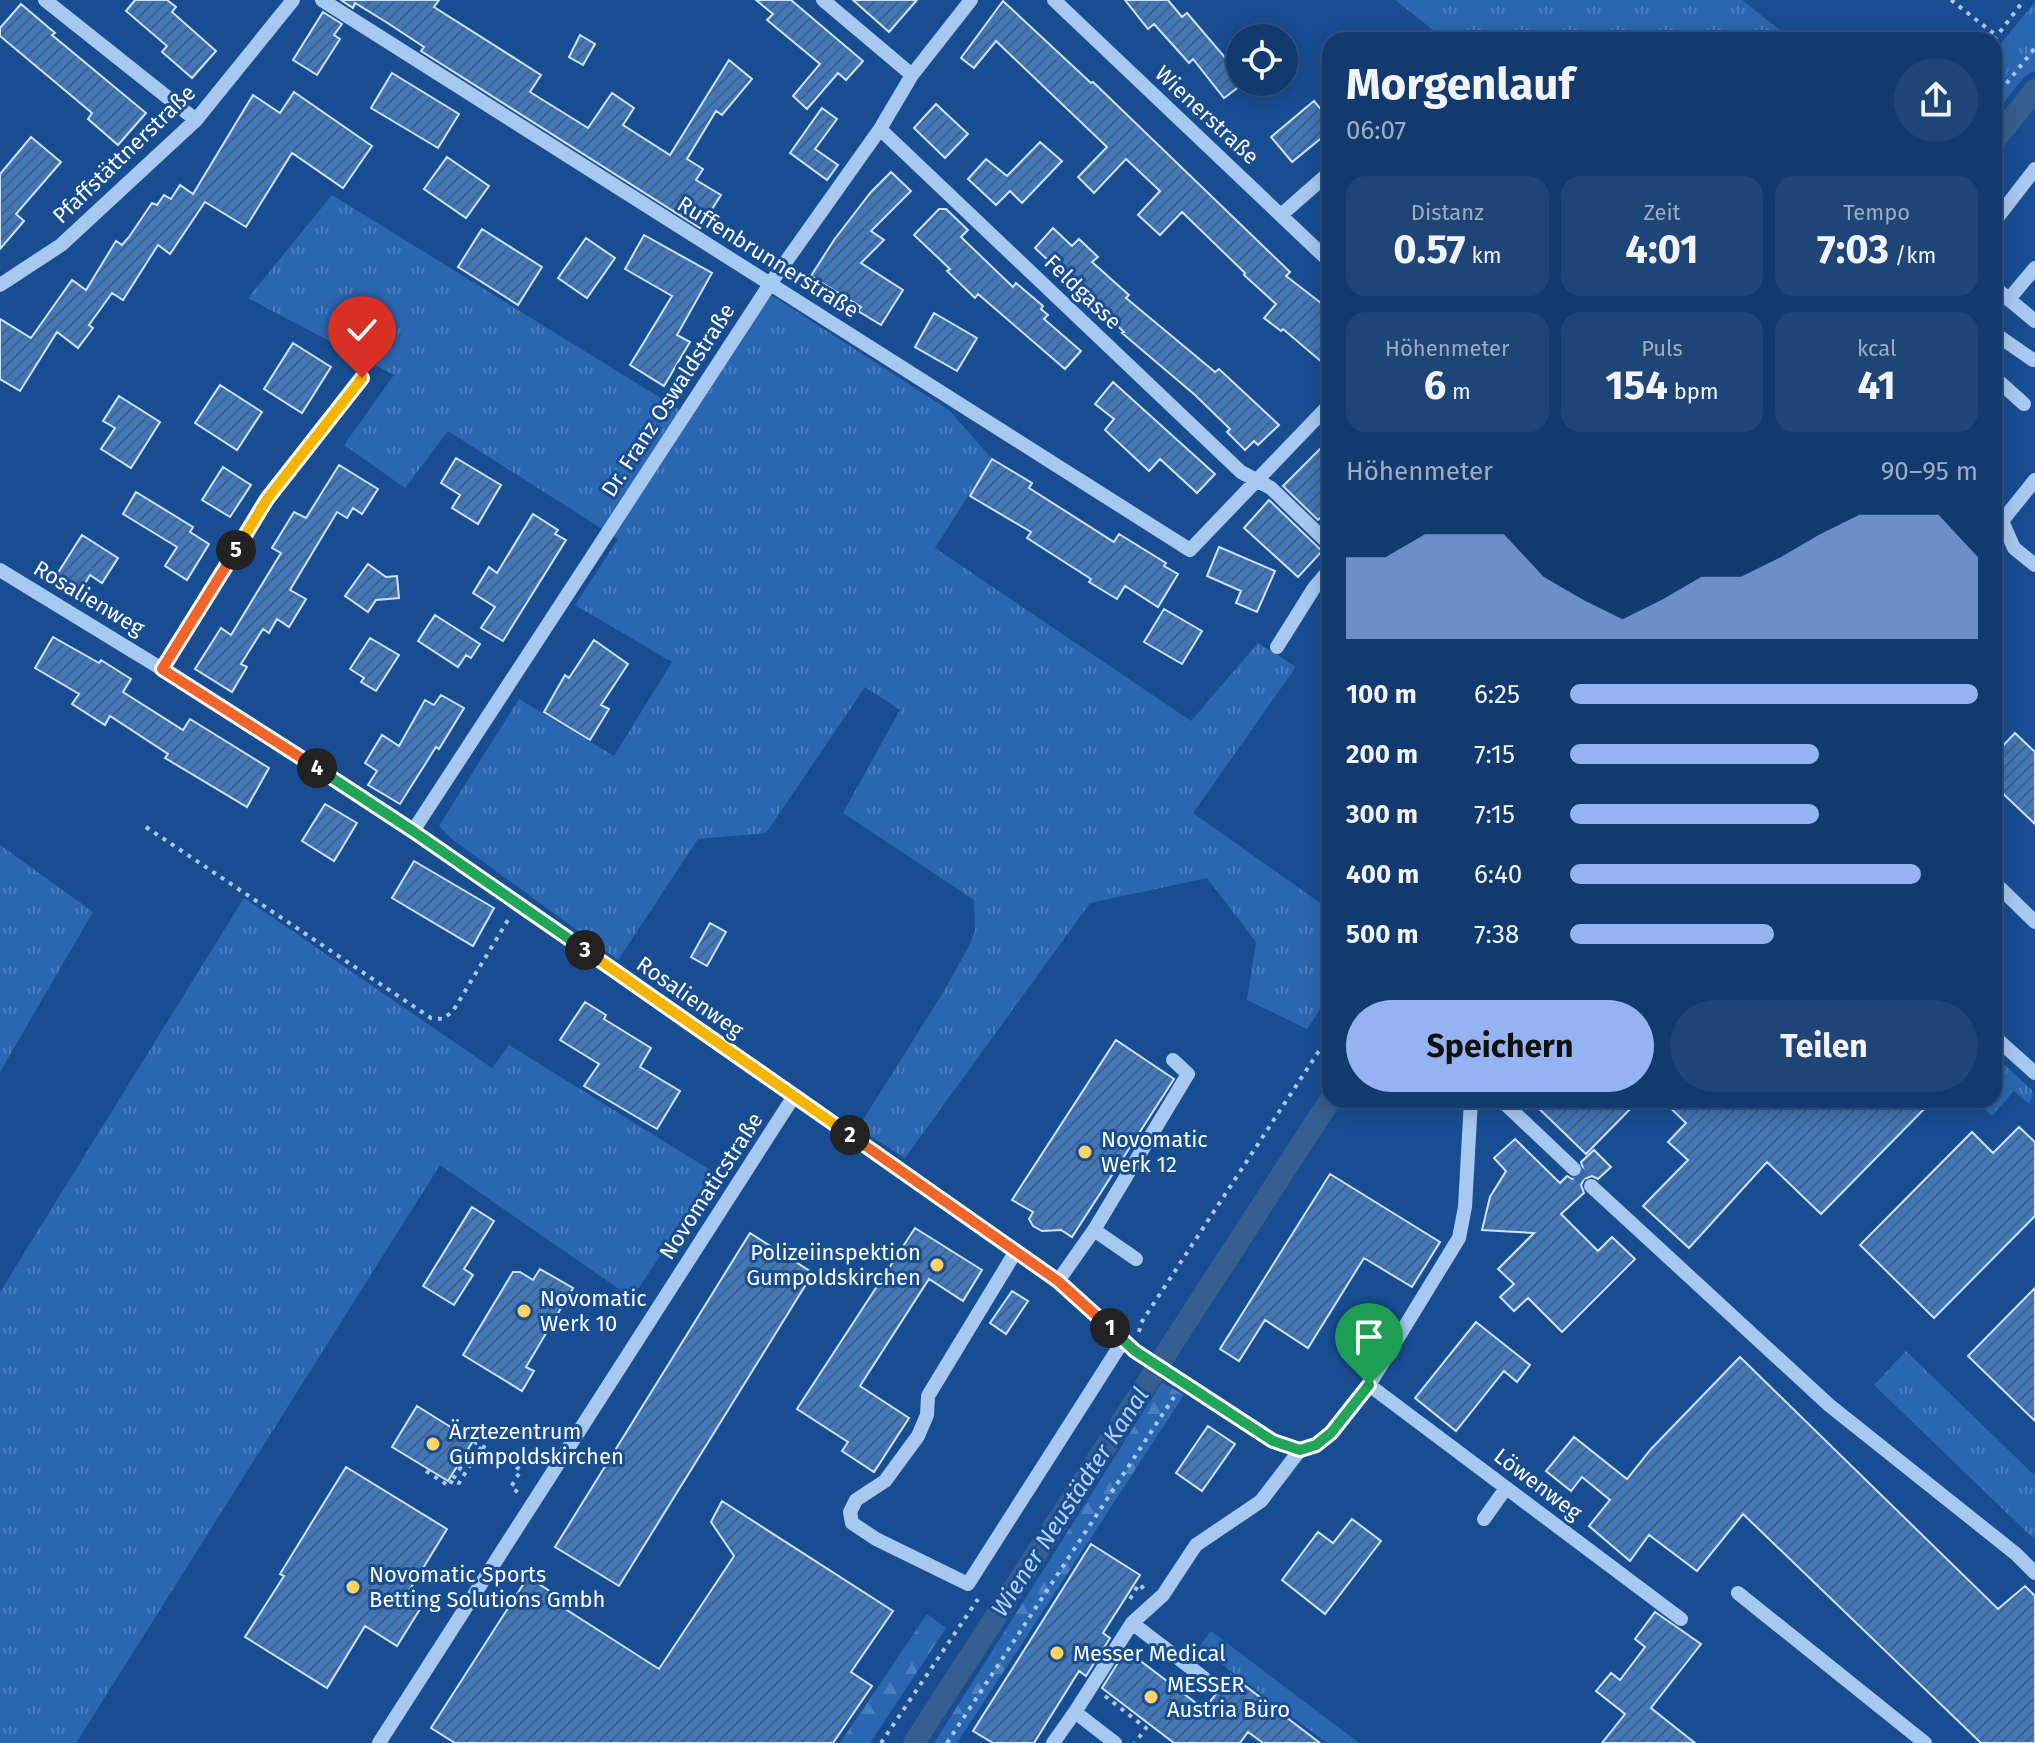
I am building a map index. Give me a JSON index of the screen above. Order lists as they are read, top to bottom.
{
  "streets": {
    "street": [
      "Wienerstraße",
      "Pfaffstättnerstraße",
      "Ruffenbrunnerstraße",
      "Feldgasse",
      "Dr. Franz Oswaldstraße",
      "Rosalienweg",
      "Novomaticstraße",
      "Löwenweg"
    ]
  },
  "crossings": [
    ["Ruffenbrunnerstraße", "Feldgasse"],
    ["Ruffenbrunnerstraße", "Dr. Franz Oswaldstraße"],
    ["Feldgasse", "Dr. Franz Oswaldstraße"],
    ["Dr. Franz Oswaldstraße", "Rosalienweg"],
    ["Rosalienweg", "Novomaticstraße"]
  ],
  "water": ["Wiener Neustädter Kanal"],
  "places": [
    "Novomatic Werk 12",
    "Polizeiinspektion Gumpoldskirchen",
    "Novomatic Werk 10",
    "Ärztezentrum Gumpoldskirchen",
    "Novomatic Sports Betting Solutions Gmbh",
    "Messer Medical",
    "MESSER Austria Büro"
  ],
  "page": {
    "heading": ["Morgenlauf", "06:07"],
    "stats": [
      ["Distanz", "0.57 km"],
      ["Zeit", "4:01"],
      ["Tempo", "7:03 /km"],
      ["Höhenmeter", "6 m"],
      ["Puls", "154 bpm"],
      ["kcal", "41"]
    ],
    "chart": ["Höhenmeter", "90–95 m"],
    "pins": [
      "5",
      "4",
      "3",
      "2",
      "1"
    ],
    "list": [
      {
        "name": "100 m",
        "note": "6:25"
      },
      {
        "name": "200 m",
        "note": "7:15"
      },
      {
        "name": "300 m",
        "note": "7:15"
      },
      {
        "name": "400 m",
        "note": "6:40"
      },
      {
        "name": "500 m",
        "note": "7:38"
      }
    ],
    "buttons": ["Speichern", "Teilen"]
  }
}
